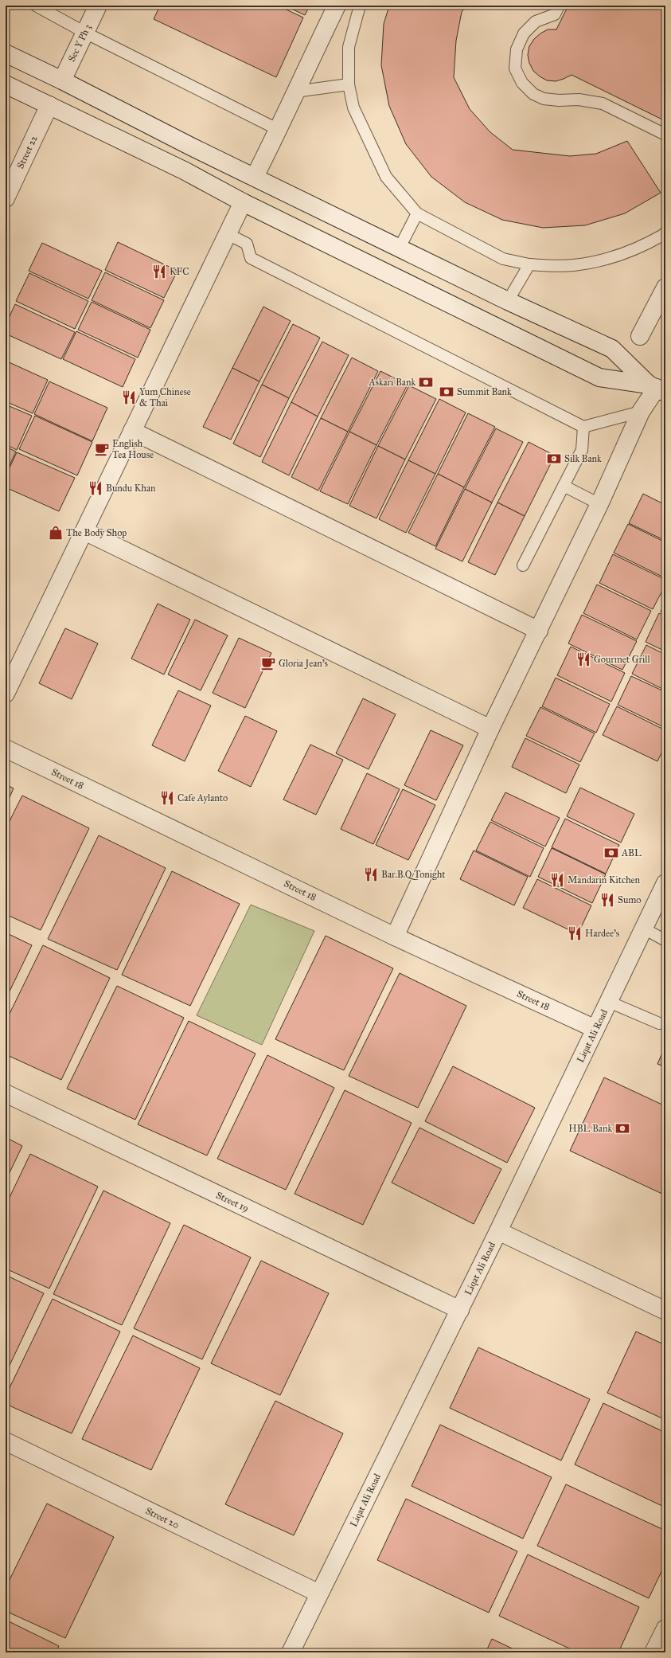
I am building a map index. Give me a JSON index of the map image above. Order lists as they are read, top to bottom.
{
  "streets": {
    "street": [
      "Sec Y Ph 3",
      "Street 22",
      "Street 18",
      "Liqat Ali Road",
      "Street 19",
      "Street 20"
    ]
  },
  "crossings": [
    ["Street 18", "Liqat Ali Road"],
    ["Liqat Ali Road", "Street 19"],
    ["Liqat Ali Road", "Street 20"]
  ],
  "places": {
    "restaurant": [
      "KFC",
      "Yum Chinese & Thai",
      "Bundu Khan",
      "Gourmet Grill",
      "Cafe Aylanto",
      "Bar.B.Q Tonight",
      "Mandarin Kitchen",
      "Sumo",
      "Hardee's"
    ],
    "bank": [
      "Askari Bank",
      "Summit Bank",
      "Silk Bank",
      "ABL",
      "HBL Bank"
    ],
    "cafe": ["English Tea House", "Gloria Jean's"],
    "shop": ["The Body Shop"]
  }
}
